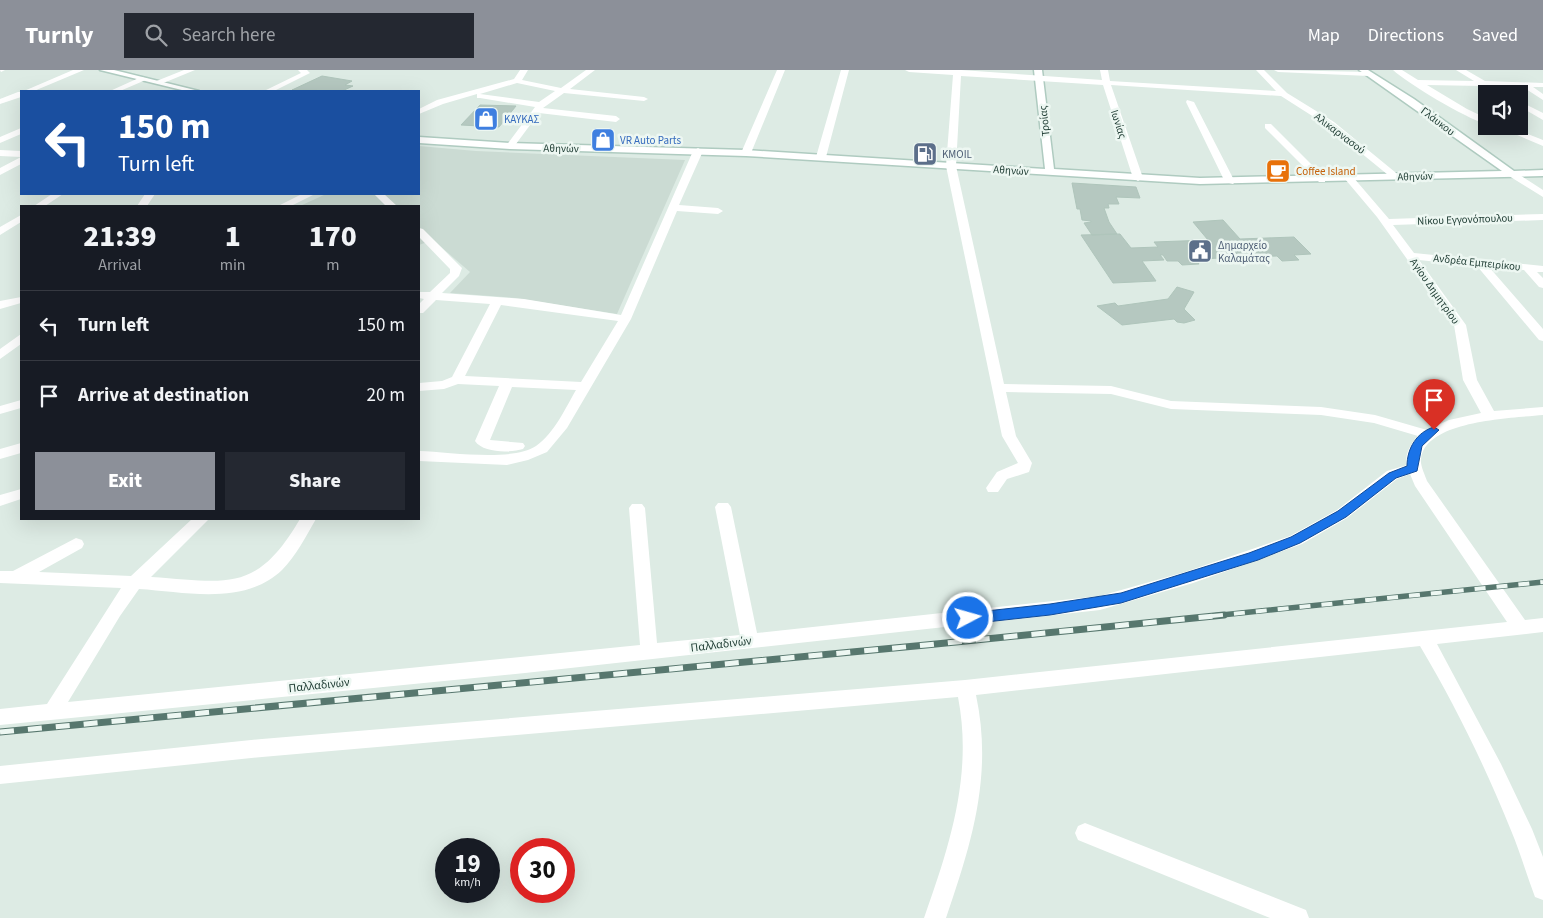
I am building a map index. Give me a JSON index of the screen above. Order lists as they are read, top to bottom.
{
  "streets": {
    "street": [
      "Τροίας",
      "Γλάυκου",
      "Ιωνίας",
      "Αλικαρνασού",
      "Αθηνών",
      "Νίκου Εγγονόπουλου",
      "Ανδρέα Εμπειρίκου",
      "Αγίου Δημητρίου",
      "Παλλαδινών"
    ]
  },
  "crossings": [
    ["Τροίας", "Αθηνών"],
    ["Γλάυκου", "Αθηνών"],
    ["Ιωνίας", "Αθηνών"],
    ["Αλικαρνασού", "Αθηνών"],
    ["Αθηνών", "Αγίου Δημητρίου"],
    ["Νίκου Εγγονόπουλου", "Αγίου Δημητρίου"],
    ["Ανδρέα Εμπειρίκου", "Αγίου Δημητρίου"]
  ],
  "places": {
    "shop": ["ΚΑΥΚΑΣ", "VR Auto Parts"],
    "fuel station": ["KMOIL"],
    "cafe": ["Coffee Island"],
    "public building": ["Δημαρχείο Καλαμάτας"]
  },
  "page": {
    "header": "Turnly",
    "search": "Search here",
    "nav": ["Map", "Directions", "Saved"],
    "turn": ["150 m", "Turn left"],
    "eta": [
      "21:39",
      "Arrival",
      "1",
      "min",
      "170",
      "m"
    ],
    "list": [
      {
        "name": "Turn left",
        "value": "150 m"
      },
      {
        "name": "Arrive at destination",
        "value": "20 m"
      }
    ],
    "buttons": ["Exit", "Share"],
    "speed": "19 km/h",
    "limit": "30"
  }
}
